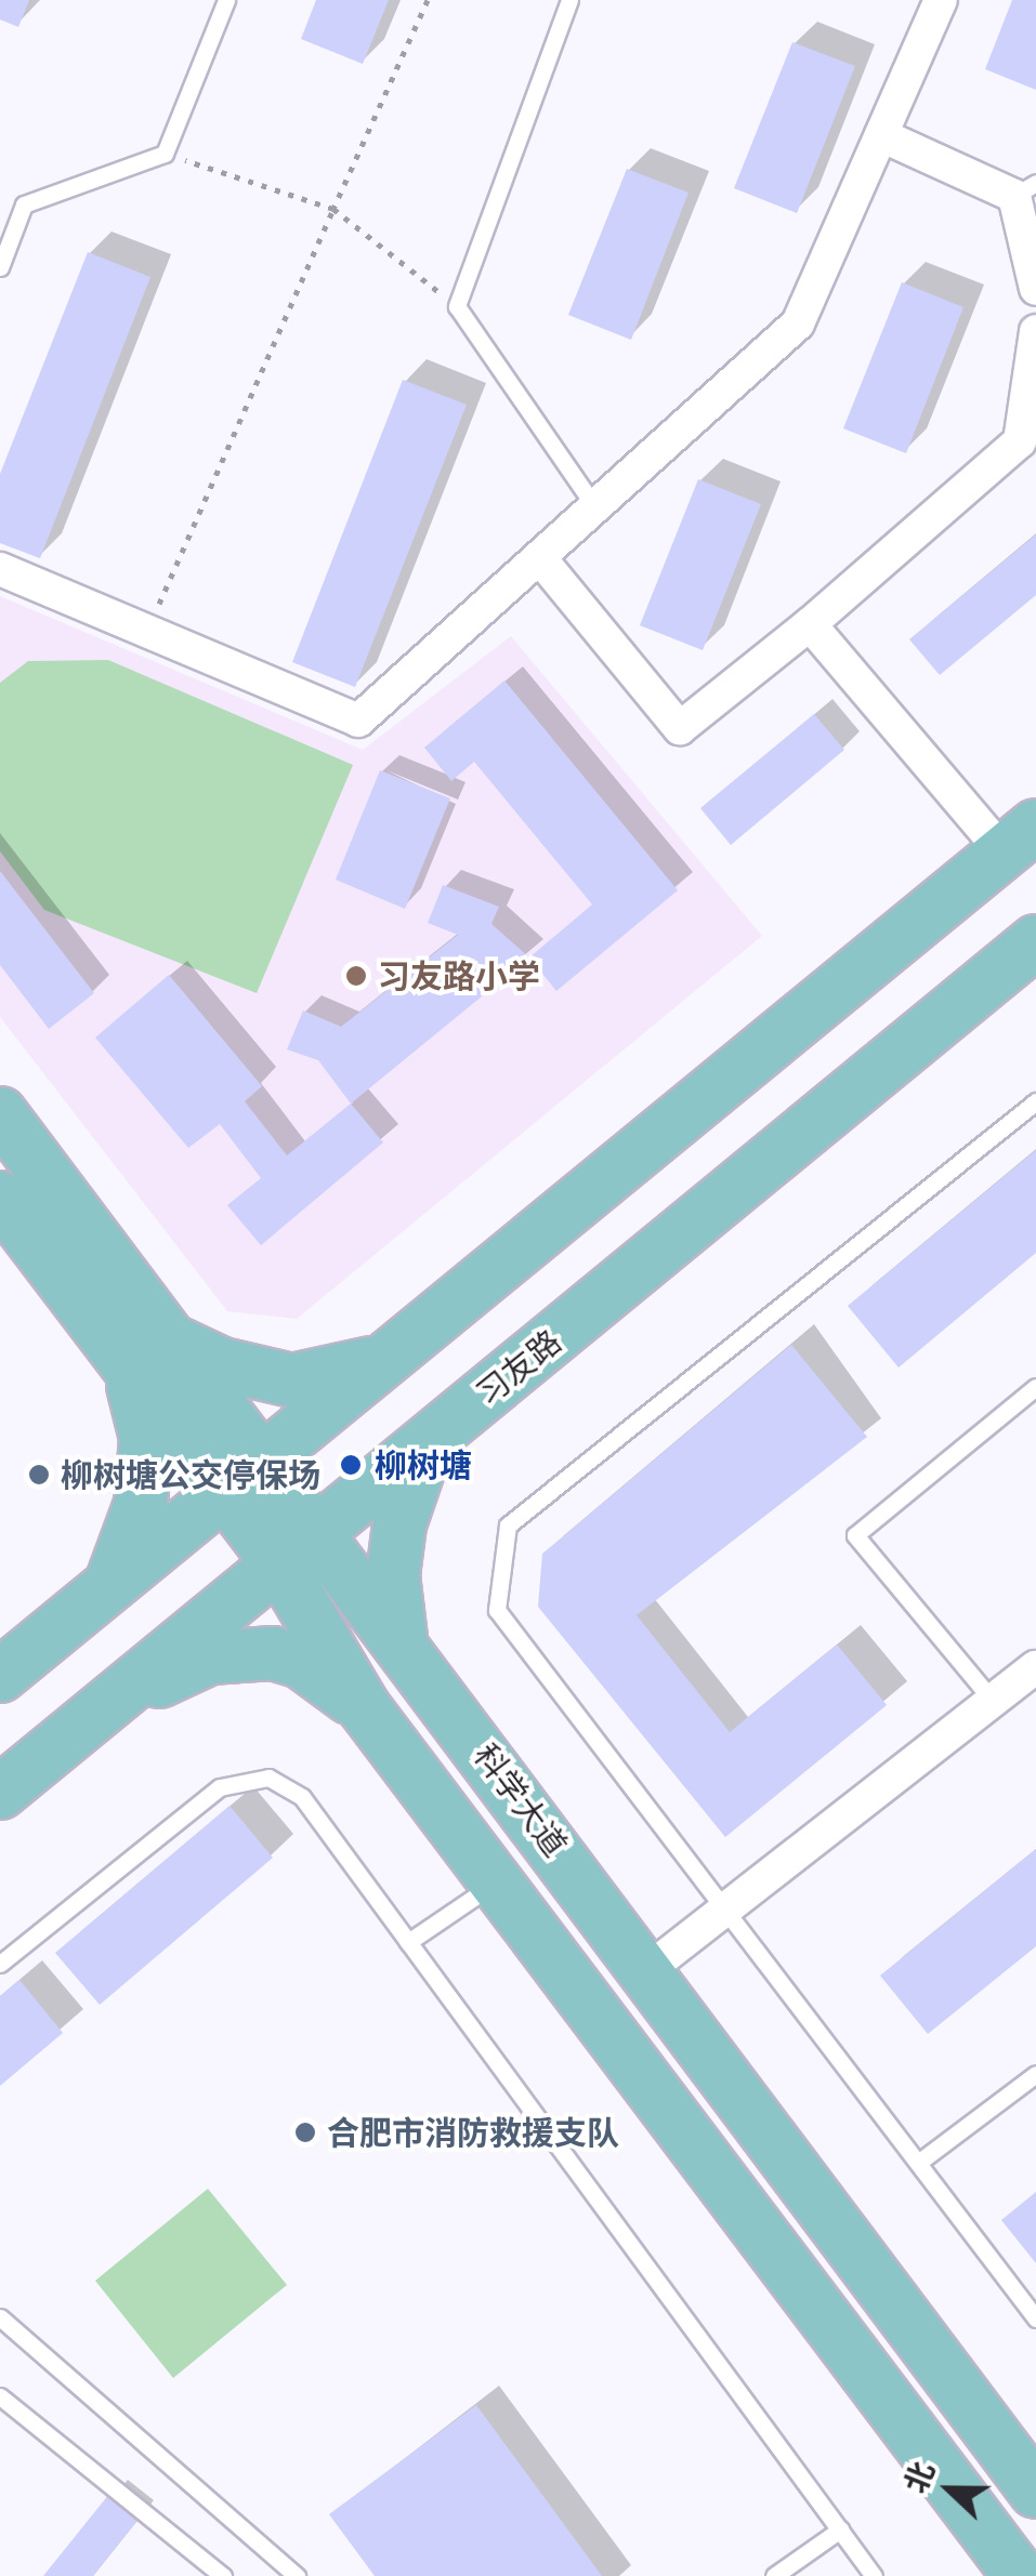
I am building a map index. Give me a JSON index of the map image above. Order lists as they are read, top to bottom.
{
  "streets": {
    "main road": ["习友路", "科学大道"]
  },
  "crossings": [
    ["习友路", "科学大道"]
  ],
  "places": [
    "习友路小学",
    "柳树塘",
    "柳树塘公交停保场",
    "合肥市消防救援支队"
  ],
  "north": "left"
}
